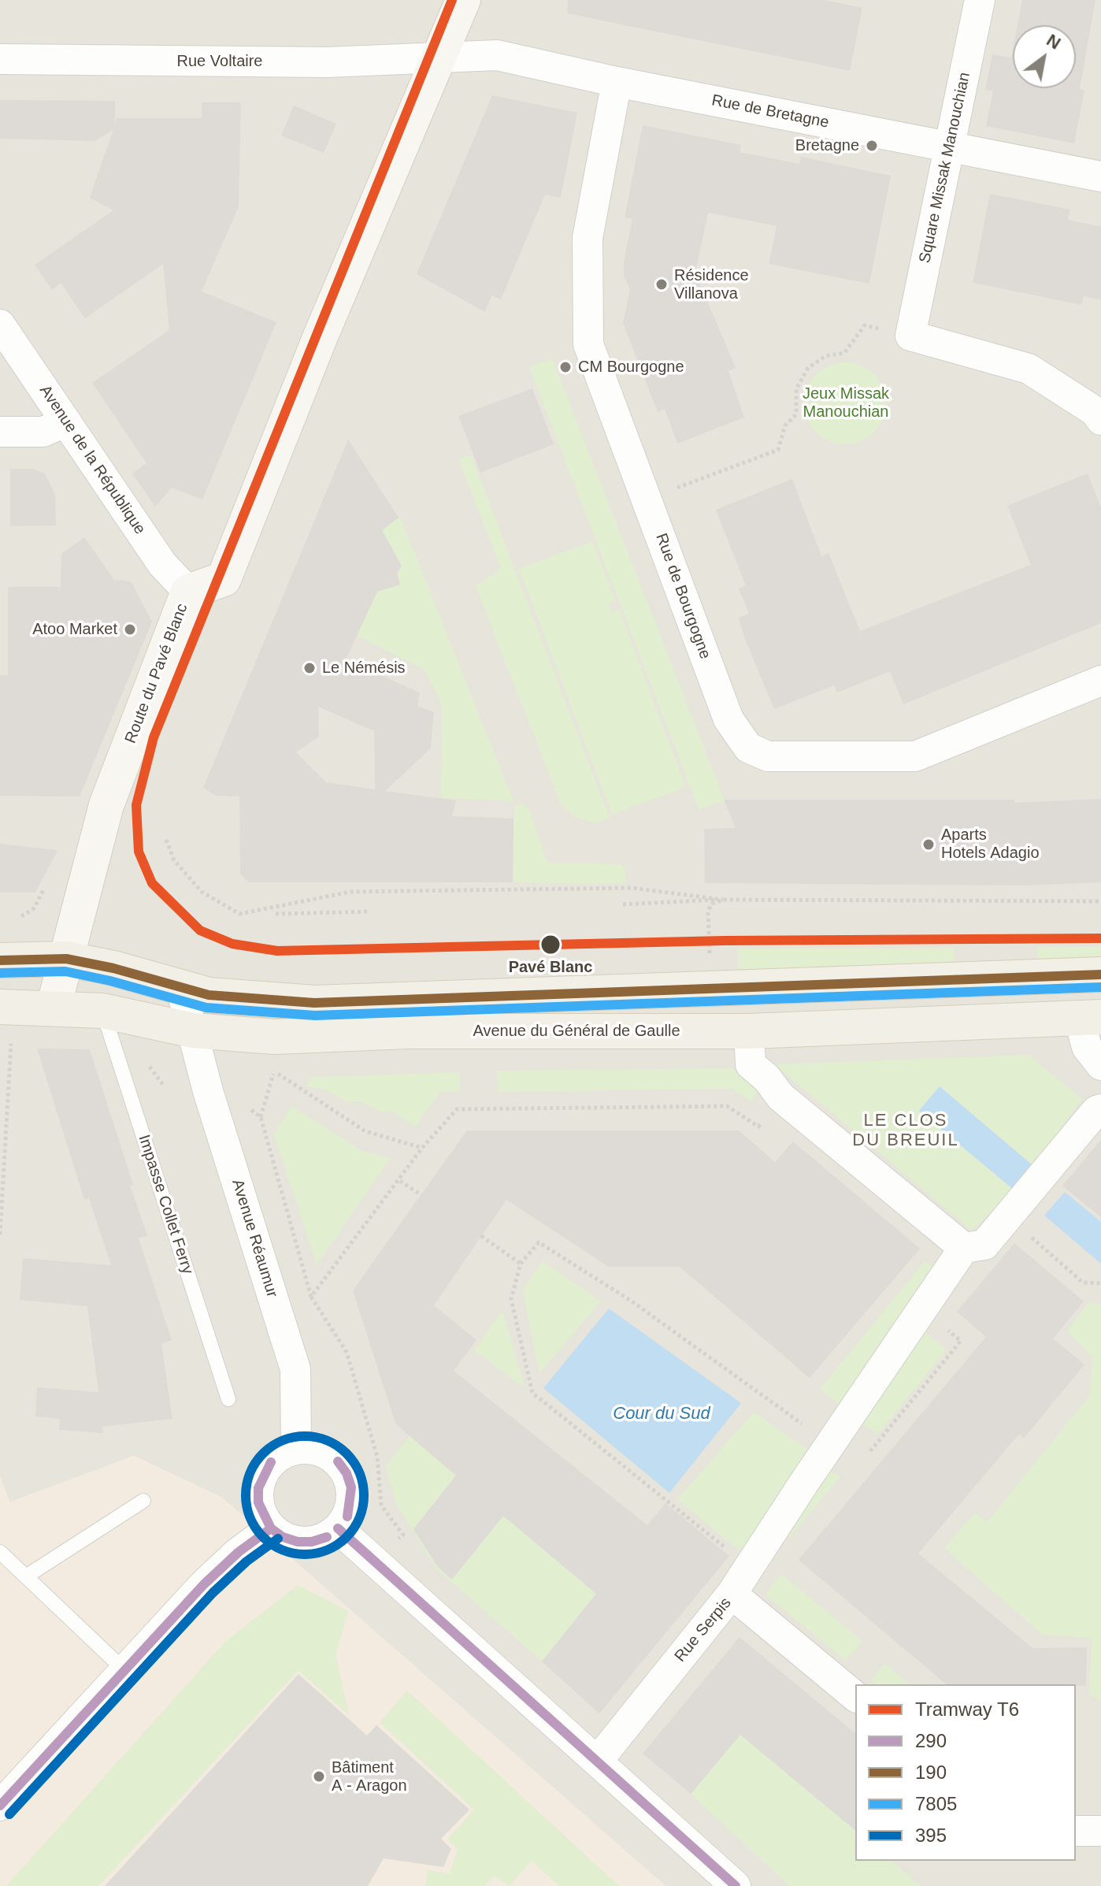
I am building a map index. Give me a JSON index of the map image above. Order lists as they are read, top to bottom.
{
  "streets": {
    "main road": ["Route du Pavé Blanc", "Avenue du Général de Gaulle"],
    "street": [
      "Rue Voltaire",
      "Rue de Bretagne",
      "Square Missak Manouchian",
      "Avenue de la République",
      "Rue de Bourgogne",
      "Avenue Réaumur",
      "Rue Serpis"
    ],
    "lane": ["Impasse Collet Ferry"]
  },
  "crossings": [
    ["Rue Voltaire", "Rue de Bretagne"],
    ["Rue Voltaire", "Route du Pavé Blanc"],
    ["Rue de Bretagne", "Square Missak Manouchian"],
    ["Rue de Bretagne", "Rue de Bourgogne"],
    ["Rue de Bretagne", "Route du Pavé Blanc"],
    ["Avenue de la République", "Route du Pavé Blanc"],
    ["Avenue du Général de Gaulle", "Impasse Collet Ferry"],
    ["Avenue du Général de Gaulle", "Avenue Réaumur"]
  ],
  "districts": ["LE CLOS DU BREUIL"],
  "water": ["Cour du Sud"],
  "parks": ["Jeux Missak Manouchian"],
  "places": [
    "Bretagne",
    "Résidence Villanova",
    "CM Bourgogne",
    "Atoo Market",
    "Le Némésis",
    "Aparts Hotels Adagio",
    "Pavé Blanc",
    "Bâtiment A - Aragon"
  ],
  "lines": [
    "tram line T6",
    "transit line 190",
    "transit line 7805",
    "transit line 395",
    "transit line 290"
  ],
  "legend": [
    "Tramway T6",
    "290",
    "190",
    "7805",
    "395"
  ],
  "north": "top right"
}
